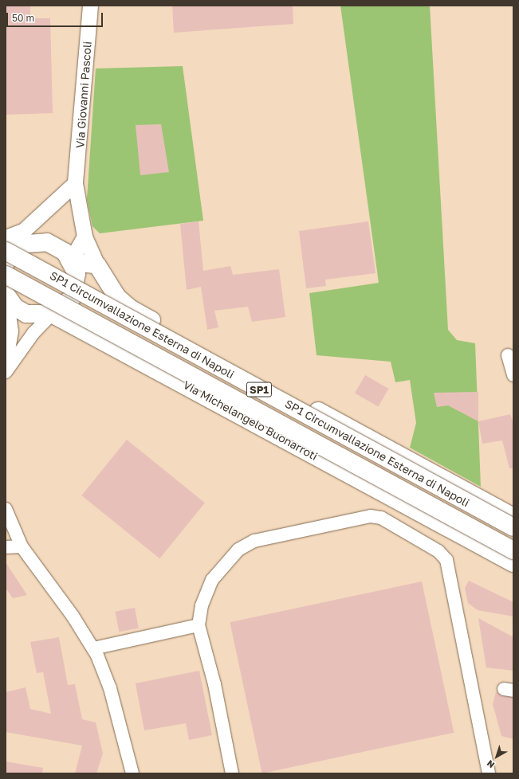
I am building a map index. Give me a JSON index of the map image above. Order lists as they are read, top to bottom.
{
  "streets": {
    "main road": ["SP1 Circumvallazione Esterna di Napoli", "SP1", "Via Michelangelo Buonarroti"],
    "street": ["Via Giovanni Pascoli"]
  },
  "scale_bar": "50 m",
  "north": "bottom left"
}
